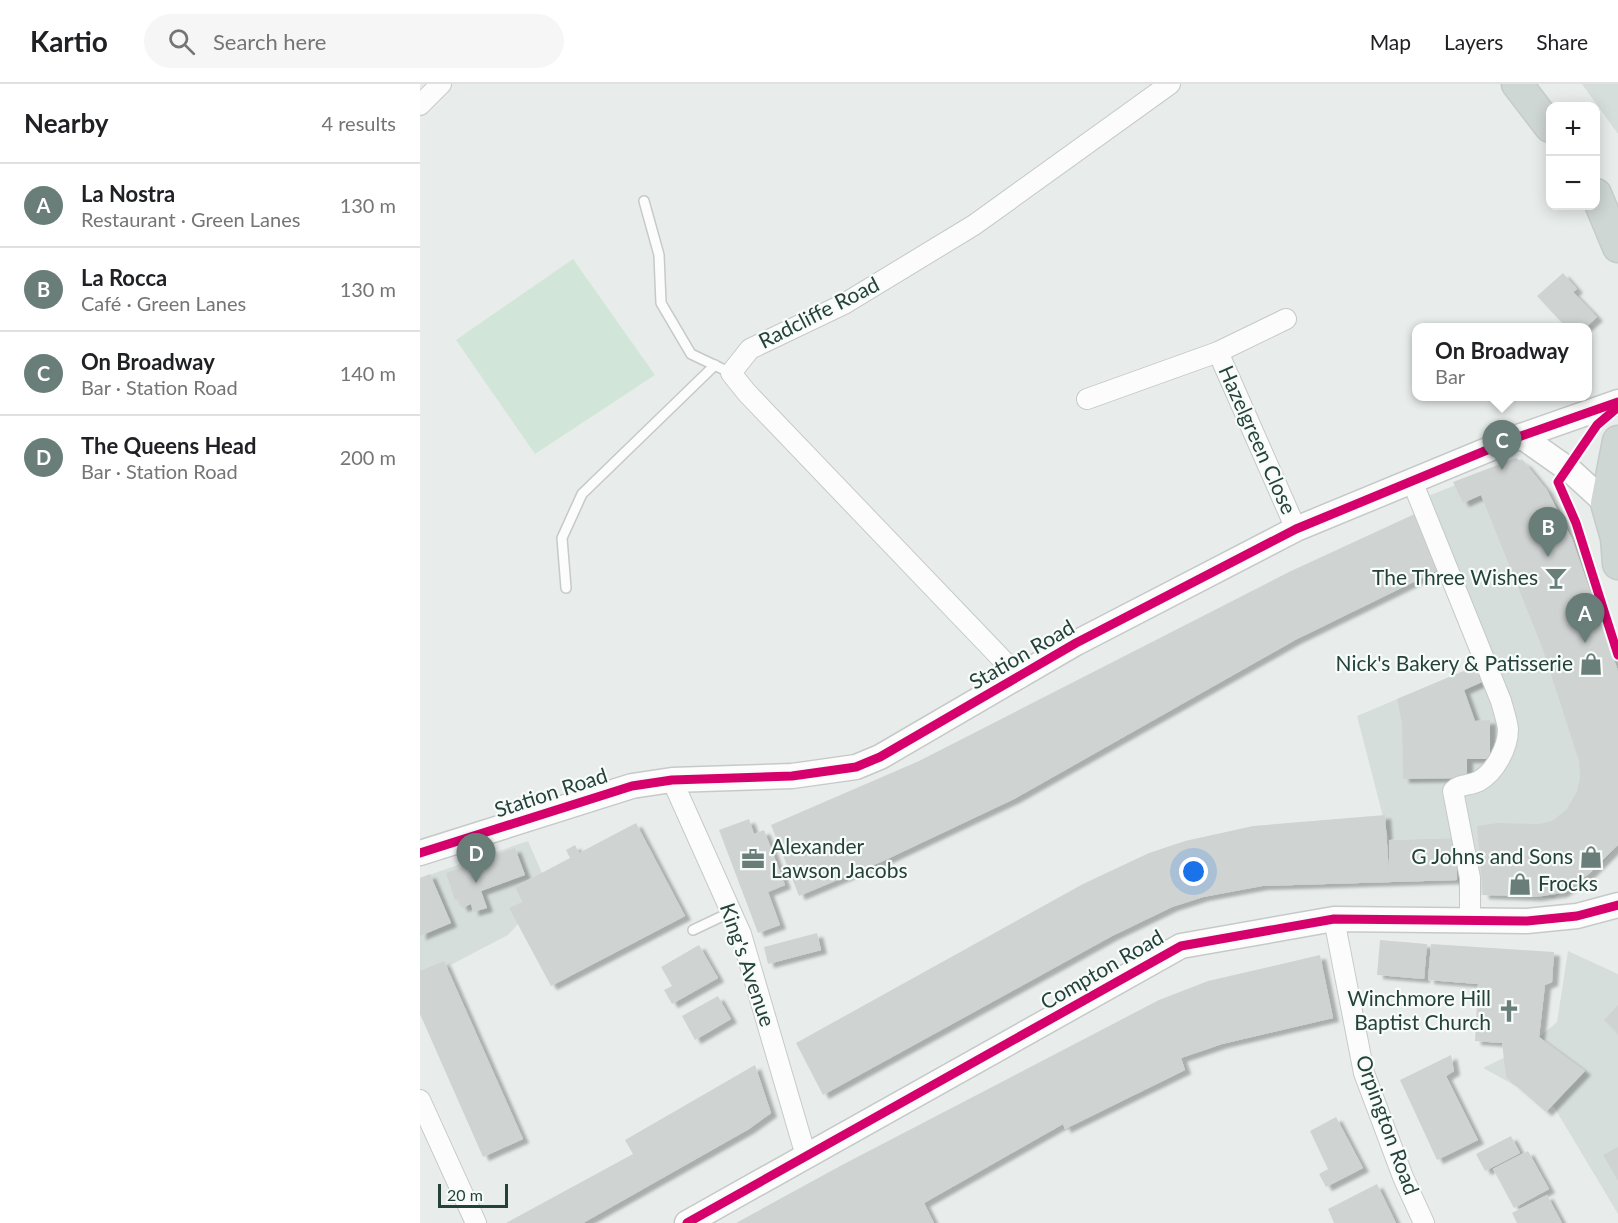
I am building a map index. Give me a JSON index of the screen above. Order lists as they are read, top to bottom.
{
  "streets": {
    "street": [
      "Radcliffe Road",
      "Hazelgreen Close",
      "Station Road",
      "King's Avenue",
      "Compton Road",
      "Orpington Road"
    ]
  },
  "crossings": [
    ["Hazelgreen Close", "Station Road"],
    ["Station Road", "King's Avenue"],
    ["King's Avenue", "Compton Road"],
    ["Compton Road", "Orpington Road"]
  ],
  "places": {
    "bar": ["The Three Wishes"],
    "shop": ["Nick's Bakery & Patisserie", "G Johns and Sons", "Frocks"],
    "office": ["Alexander Lawson Jacobs"],
    "church": ["Winchmore Hill Baptist Church"]
  },
  "scale_bar": "20 m",
  "page": {
    "header": "Kartio",
    "search": "Search here",
    "nav": ["Map", "Layers", "Share"],
    "heading": ["Nearby", "4 results"],
    "map_buttons": ["+", "−"],
    "list": [
      {
        "mark": "A",
        "name": "La Nostra",
        "note": "Restaurant · Green Lanes",
        "value": "130 m"
      },
      {
        "mark": "B",
        "name": "La Rocca",
        "note": "Café · Green Lanes",
        "value": "130 m"
      },
      {
        "mark": "C",
        "name": "On Broadway",
        "note": "Bar · Station Road",
        "value": "140 m"
      },
      {
        "mark": "D",
        "name": "The Queens Head",
        "note": "Bar · Station Road",
        "value": "200 m"
      }
    ],
    "popup": ["On Broadway", "Bar"],
    "pins": [
      "C",
      "B",
      "A",
      "D"
    ],
    "scale": "20 m"
  }
}
